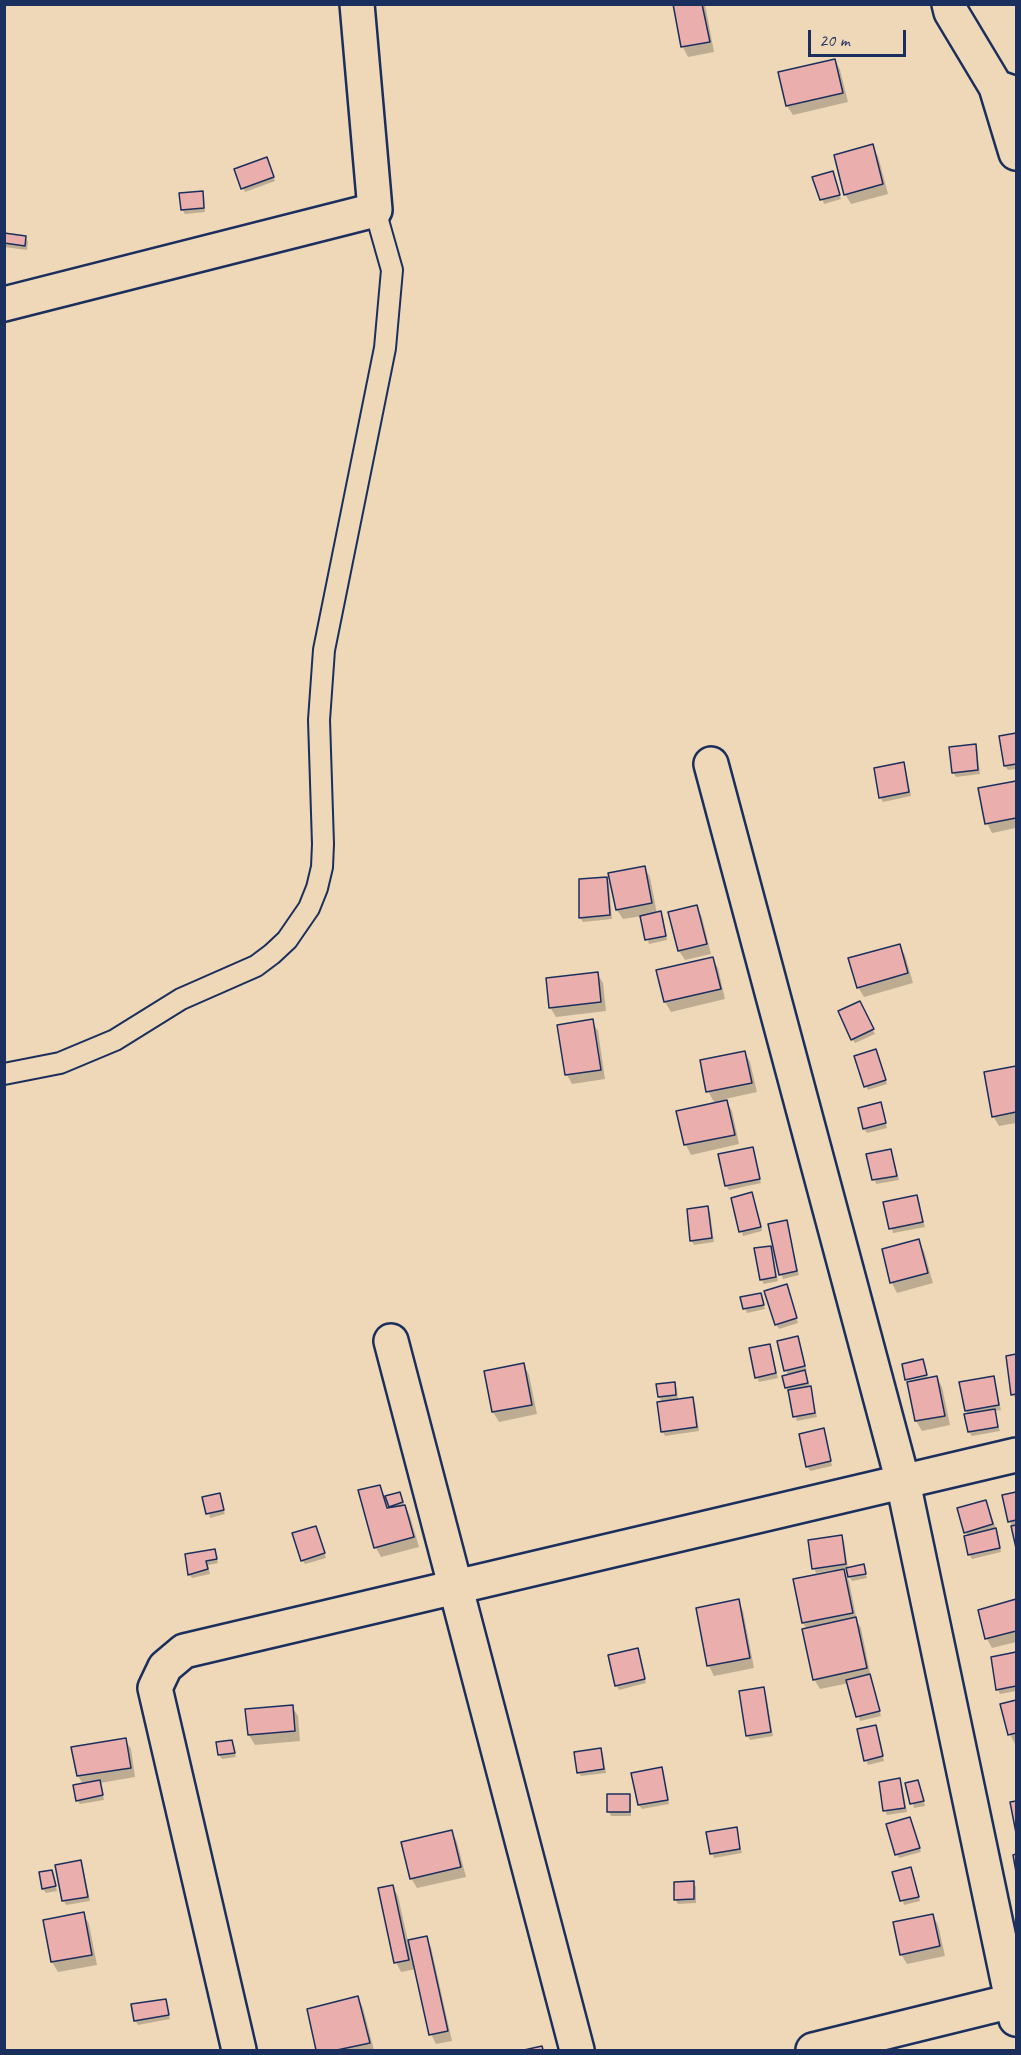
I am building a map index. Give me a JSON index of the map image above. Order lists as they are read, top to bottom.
{
  "scale_bar": "20 m"
}
